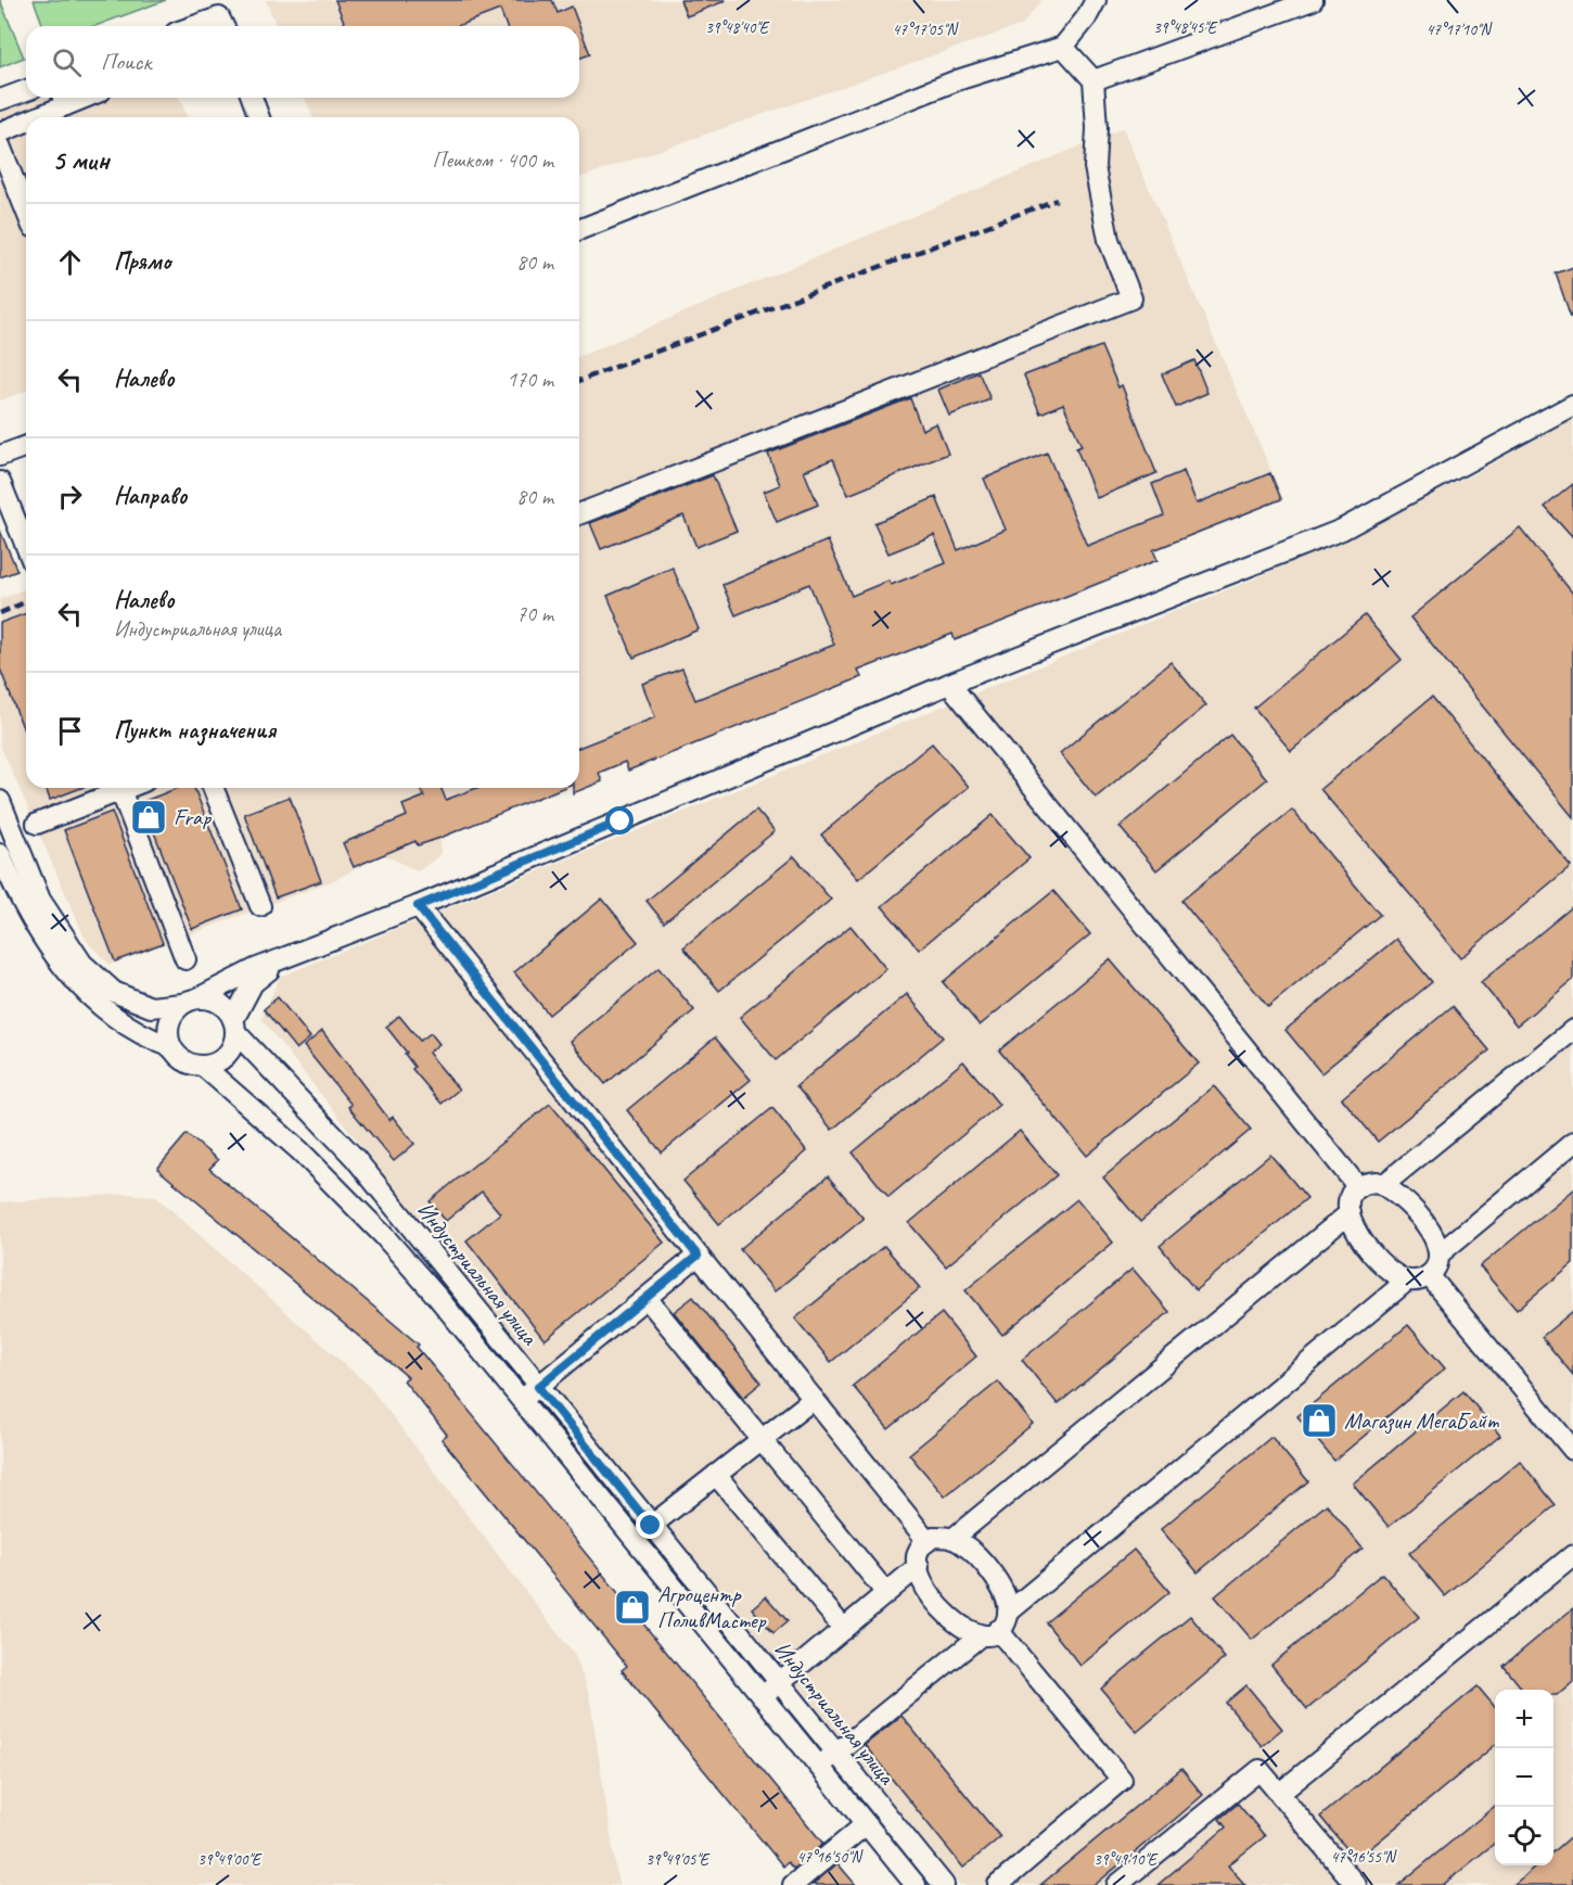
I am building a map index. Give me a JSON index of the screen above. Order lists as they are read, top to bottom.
{
  "streets": {
    "street": ["Индустриальная улица"]
  },
  "places": {
    "shop": ["Frap", "Магазин МегаБайт", "Агроцентр ПоливМастер"]
  },
  "page": {
    "search": "Поиск",
    "heading": ["5 мин", "Пешком · 400 m"],
    "list": [
      ["Прямо", "80 m"],
      ["Налево", "170 m"],
      ["Направо", "80 m"],
      ["Налево", "Индустриальная улица", "70 m"],
      "Пункт назначения"
    ],
    "map_buttons": ["+", "−"]
  },
  "coordinates": [
    "39°48'40\"E",
    "39°48'45\"E",
    "47°17'05\"N",
    "47°17'10\"N",
    "47°16'50\"N",
    "47°16'55\"N",
    "39°49'00\"E",
    "39°49'05\"E",
    "39°49'10\"E"
  ]
}
